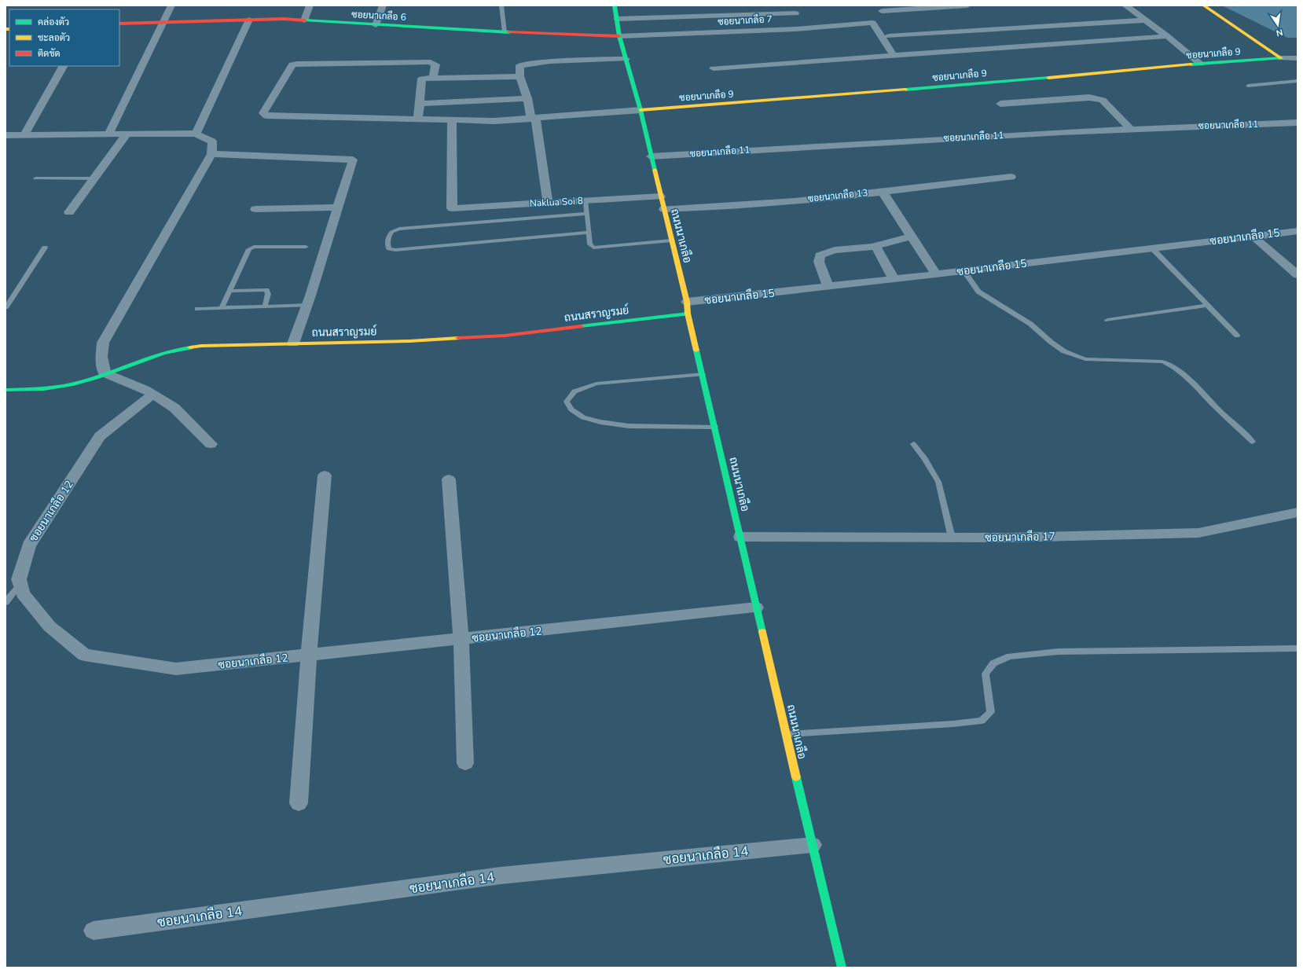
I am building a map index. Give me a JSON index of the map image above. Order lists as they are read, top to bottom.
{
  "streets": {
    "street": [
      "ซอยนาเกลือ 6",
      "ซอยนาเกลือ 7",
      "ซอยนาเกลือ 9",
      "ซอยนาเกลือ 11",
      "ซอยนาเกลือ 13",
      "Naklua Soi 8",
      "ถนนนาเกลือ",
      "ซอยนาเกลือ 15",
      "ถนนสราญรมย์",
      "ซอยนาเกลือ 12",
      "ซอยนาเกลือ 17",
      "ซอยนาเกลือ 14"
    ]
  },
  "crossings": [
    ["ซอยนาเกลือ 6", "ซอยนาเกลือ 7"],
    ["ซอยนาเกลือ 6", "ถนนนาเกลือ"],
    ["ซอยนาเกลือ 7", "ถนนนาเกลือ"],
    ["ซอยนาเกลือ 9", "ถนนนาเกลือ"],
    ["ซอยนาเกลือ 11", "ถนนนาเกลือ"],
    ["ซอยนาเกลือ 13", "ถนนนาเกลือ"],
    ["Naklua Soi 8", "ถนนนาเกลือ"],
    ["ถนนนาเกลือ", "ซอยนาเกลือ 15"],
    ["ถนนนาเกลือ", "ถนนสราญรมย์"],
    ["ถนนนาเกลือ", "ซอยนาเกลือ 12"],
    ["ถนนนาเกลือ", "ซอยนาเกลือ 17"],
    ["ถนนนาเกลือ", "ซอยนาเกลือ 14"]
  ],
  "legend": ["คล่องตัว", "ชะลอตัว", "ติดขัด"],
  "north": "bottom"
}
